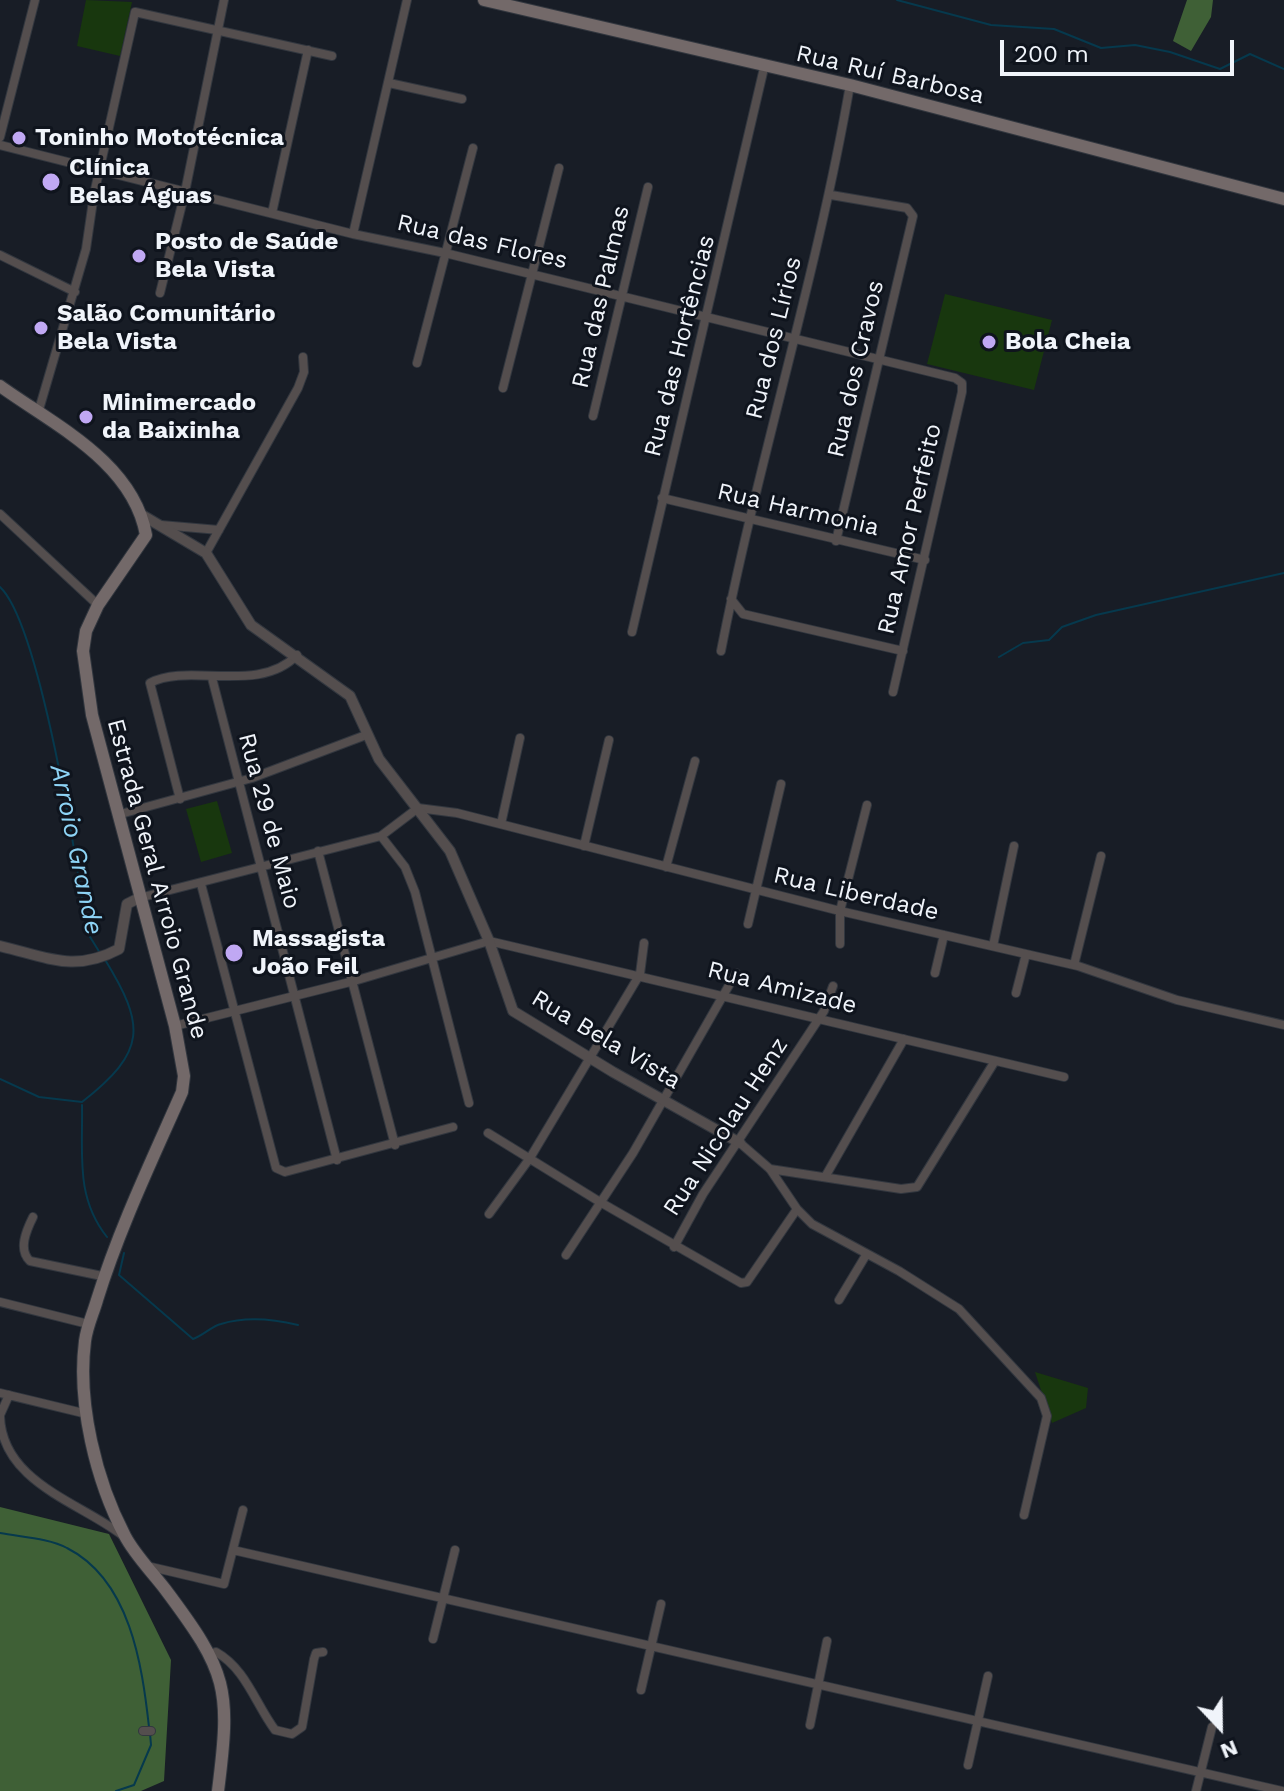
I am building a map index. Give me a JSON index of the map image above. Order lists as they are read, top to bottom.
{
  "streets": {
    "main road": ["Rua Ruí Barbosa", "Estrada Geral Arroio Grande", "Rua Bela Vista"],
    "street": [
      "Rua das Flores",
      "Rua das Palmas",
      "Rua dos Lírios",
      "Rua das Hortências",
      "Rua dos Cravos",
      "Rua Harmonia",
      "Rua Amor Perfeito",
      "Rua 29 de Maio",
      "Rua Liberdade",
      "Rua Amizade",
      "Rua Nicolau Henz"
    ]
  },
  "crossings": [
    ["Rua Ruí Barbosa", "Rua dos Lírios"],
    ["Rua Ruí Barbosa", "Rua das Hortências"],
    ["Rua das Flores", "Rua das Palmas"],
    ["Rua das Flores", "Rua dos Lírios"],
    ["Rua das Flores", "Rua das Hortências"],
    ["Rua das Flores", "Rua dos Cravos"],
    ["Rua das Flores", "Rua Amor Perfeito"],
    ["Rua dos Lírios", "Rua dos Cravos"],
    ["Rua dos Lírios", "Rua Harmonia"],
    ["Rua das Hortências", "Rua Harmonia"],
    ["Rua dos Cravos", "Rua Harmonia"],
    ["Rua Harmonia", "Rua Amor Perfeito"],
    ["Estrada Geral Arroio Grande", "Rua Bela Vista"],
    ["Rua Liberdade", "Rua Bela Vista"],
    ["Rua Amizade", "Rua Bela Vista"],
    ["Rua Amizade", "Rua Nicolau Henz"],
    ["Rua Bela Vista", "Rua Nicolau Henz"]
  ],
  "water": ["Arroio Grande"],
  "places": [
    "Toninho Mototécnica",
    "Clínica Belas Águas",
    "Posto de Saúde Bela Vista",
    "Salão Comunitário Bela Vista",
    "Bola Cheia",
    "Minimercado da Baixinha",
    "Massagista João Feil"
  ],
  "scale_bar": "200 m",
  "north": "bottom"
}
